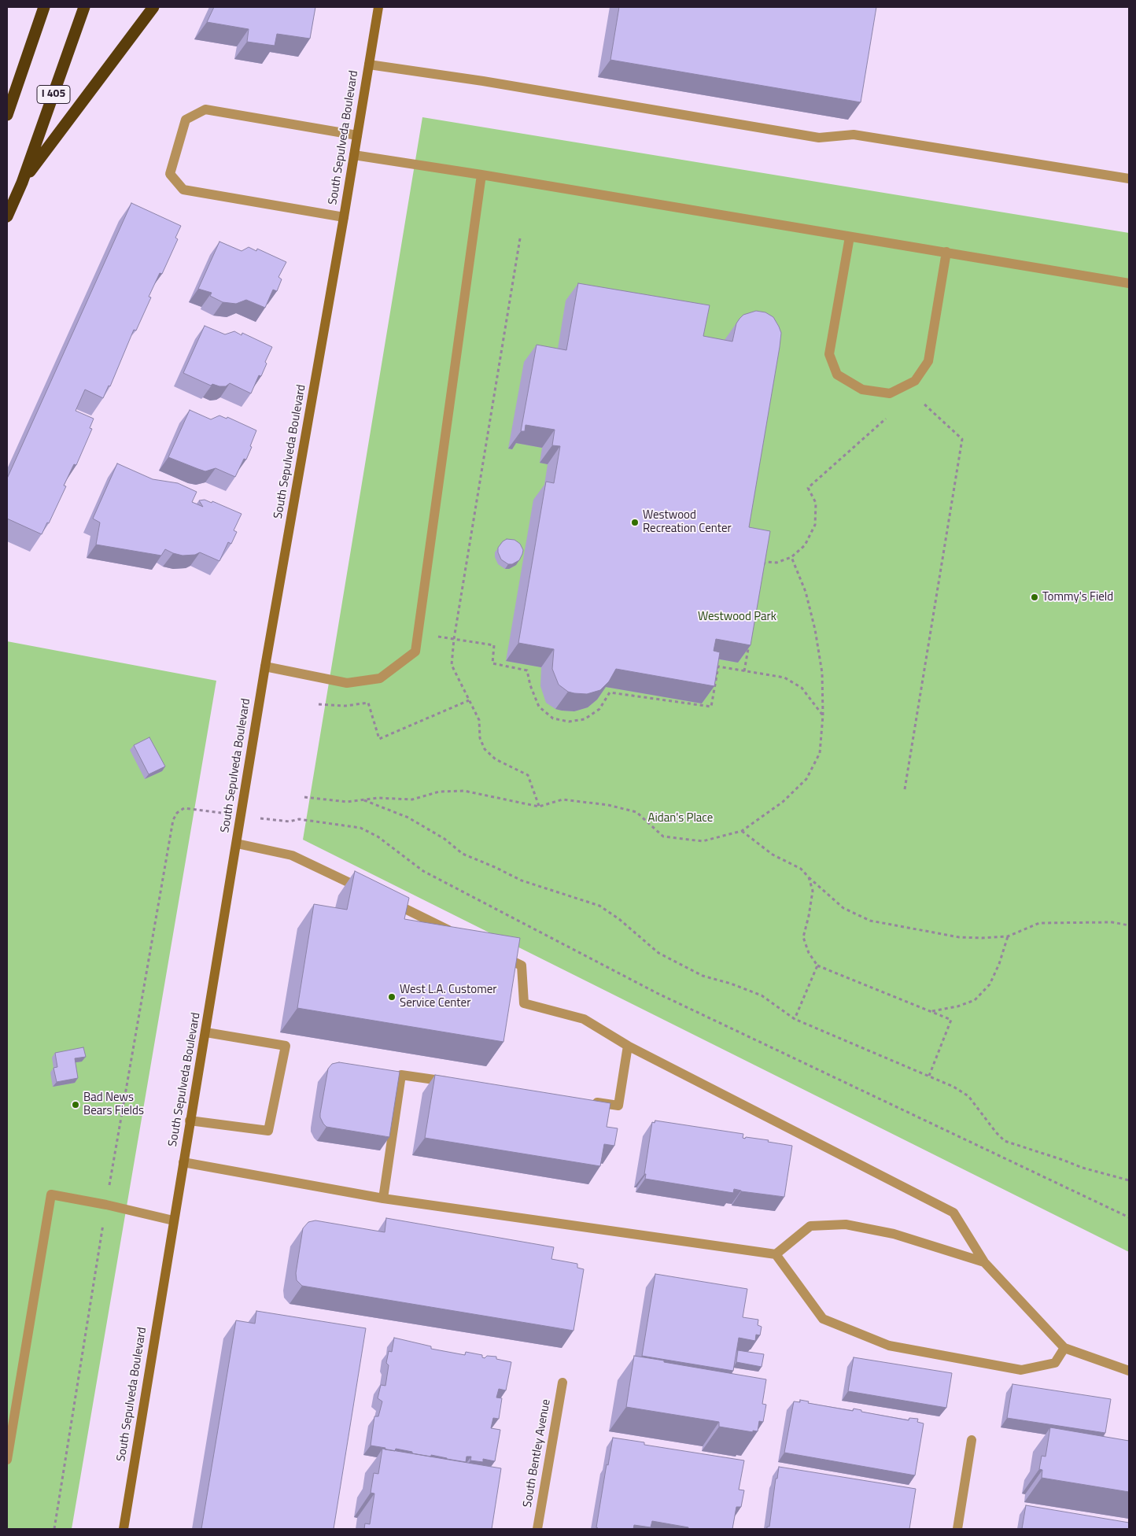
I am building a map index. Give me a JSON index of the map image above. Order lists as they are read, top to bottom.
{
  "streets": {
    "highway": ["I 405"],
    "main road": ["South Sepulveda Boulevard"],
    "street": ["South Bentley Avenue"]
  },
  "parks": ["Westwood Park", "Aidan's Place"],
  "places": [
    "Westwood Recreation Center",
    "Tommy's Field",
    "West L.A. Customer Service Center",
    "Bad News Bears Fields"
  ]
}
